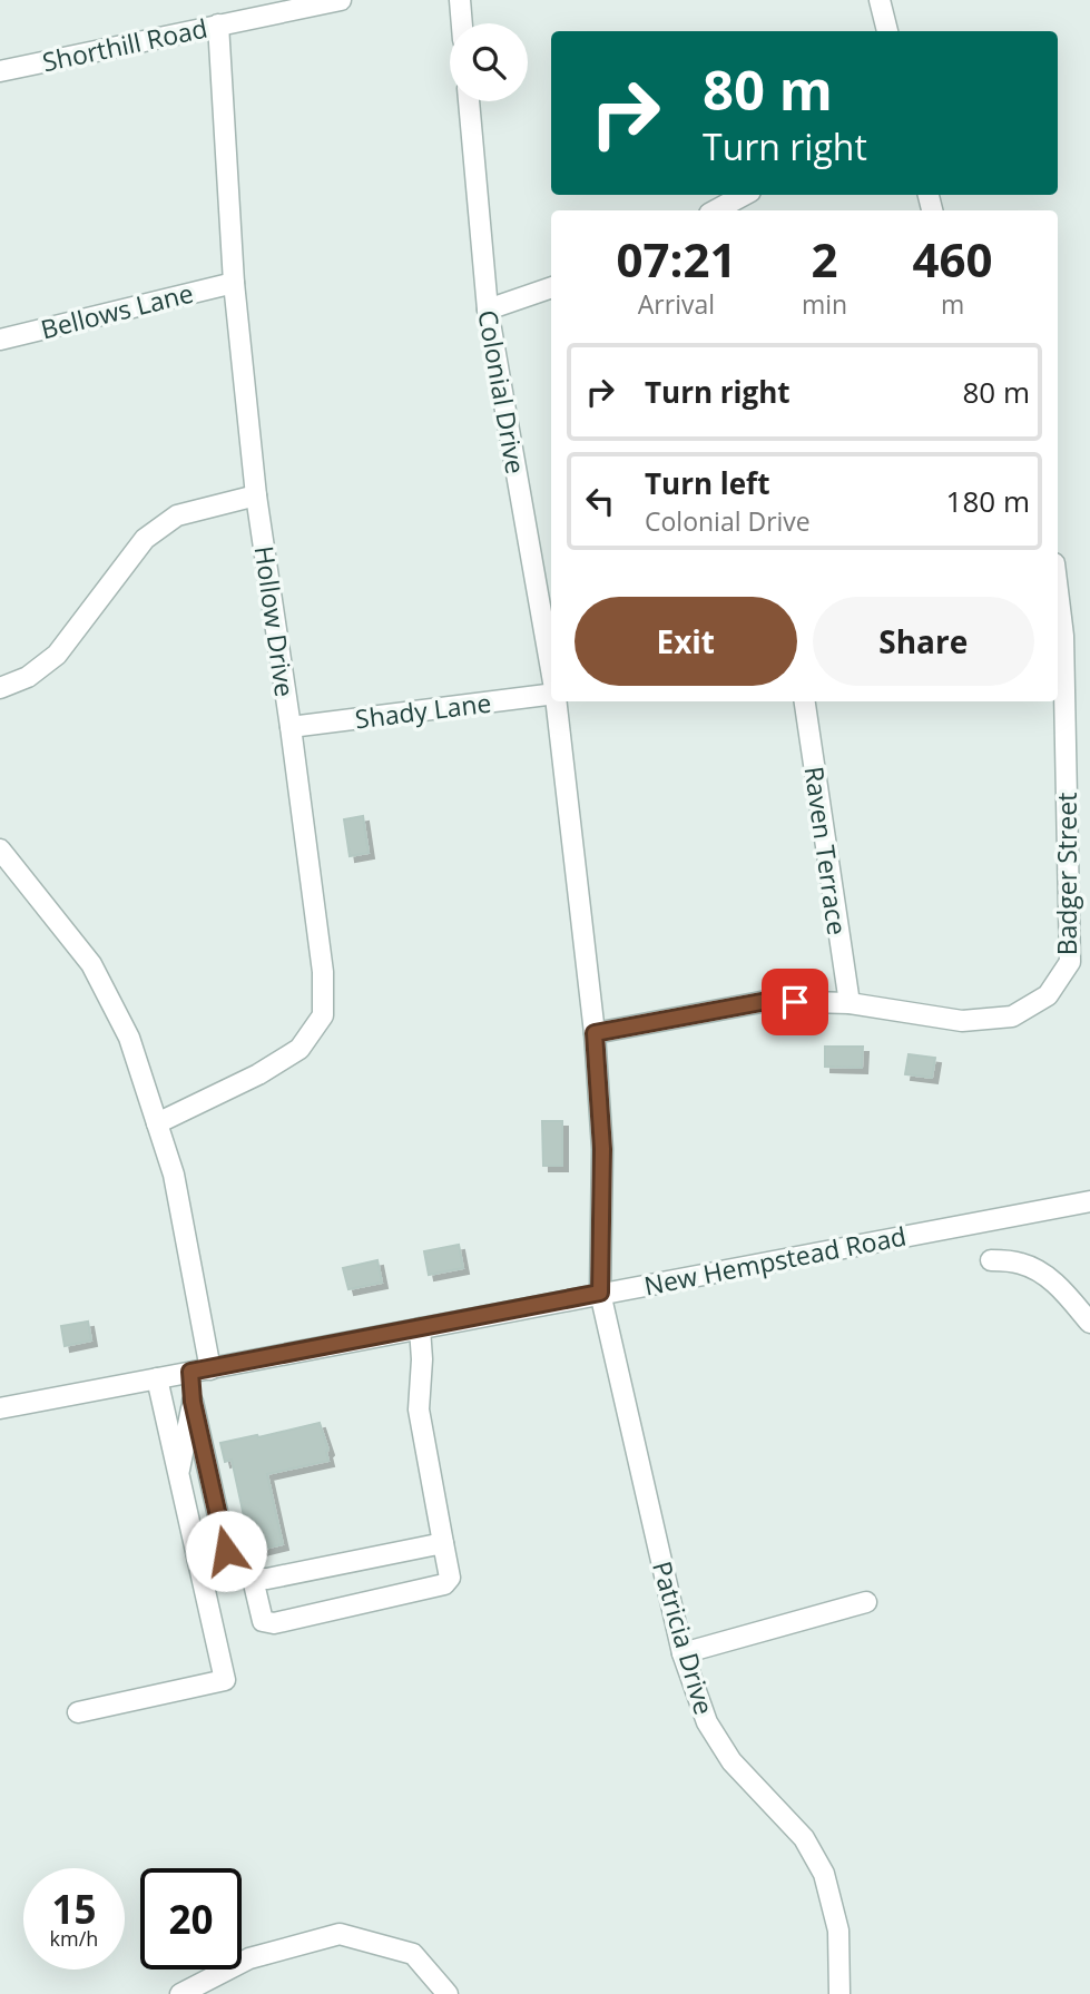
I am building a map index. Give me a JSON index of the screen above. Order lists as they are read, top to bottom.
{
  "streets": {
    "street": [
      "Shorthill Road",
      "Bellows Lane",
      "Colonial Drive",
      "Hollow Drive",
      "Shady Lane",
      "Raven Terrace",
      "Badger Street",
      "New Hempstead Road",
      "Patricia Drive"
    ]
  },
  "crossings": [
    ["Shorthill Road", "Hollow Drive"],
    ["Bellows Lane", "Hollow Drive"],
    ["Colonial Drive", "Badger Street"],
    ["Colonial Drive", "New Hempstead Road"],
    ["Colonial Drive", "Patricia Drive"],
    ["Hollow Drive", "Shady Lane"],
    ["Raven Terrace", "Badger Street"],
    ["New Hempstead Road", "Patricia Drive"]
  ],
  "page": {
    "turn": ["80 m", "Turn right"],
    "eta": [
      "07:21",
      "Arrival",
      "2",
      "min",
      "460",
      "m"
    ],
    "list": [
      {
        "name": "Turn right",
        "value": "80 m"
      },
      {
        "name": "Turn left",
        "note": "Colonial Drive",
        "value": "180 m"
      }
    ],
    "buttons": ["Exit", "Share"],
    "speed": "15 km/h",
    "limit": "20"
  }
}
